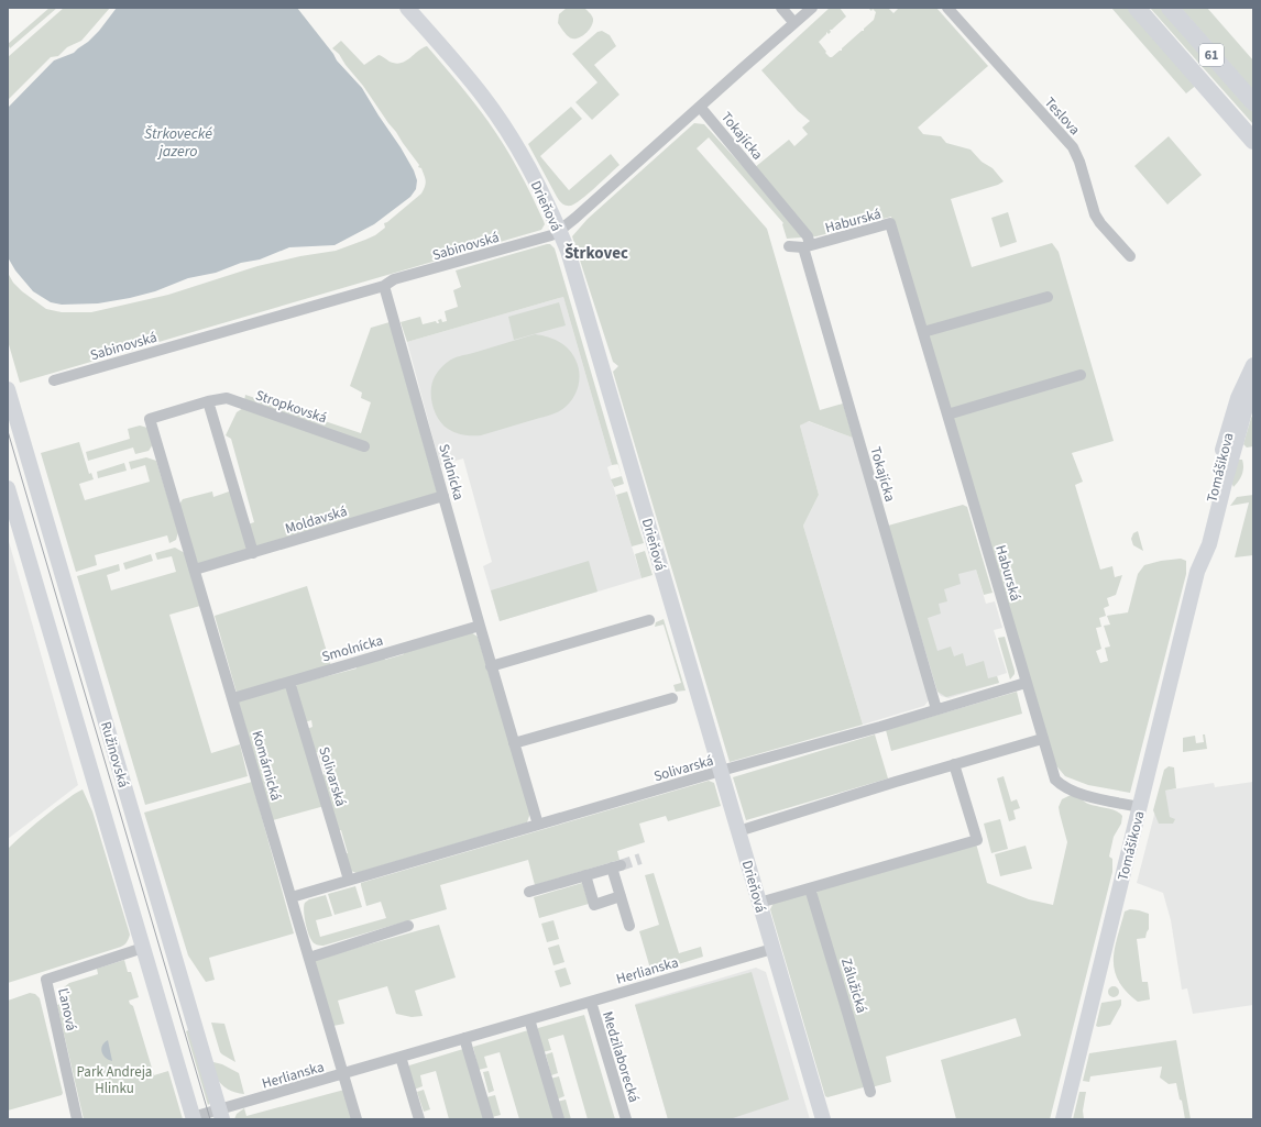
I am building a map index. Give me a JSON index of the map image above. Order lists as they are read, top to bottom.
{
  "streets": {
    "main road": ["61"],
    "street": [
      "Teslova",
      "Tokajícka",
      "Drieňová",
      "Haburská",
      "Sabinovská",
      "Stropkovská",
      "Tomášikova",
      "Svidnícka",
      "Moldavská",
      "Smolnícka",
      "Ružinovská",
      "Komárnická",
      "Solivarská",
      "Herlianska",
      "Zálužická",
      "Ľanová",
      "Medzilaborecká"
    ]
  },
  "crossings": [
    ["Tokajícka", "Haburská"],
    ["Tokajícka", "Sabinovská"],
    ["Tokajícka", "Solivarská"],
    ["Drieňová", "Sabinovská"],
    ["Drieňová", "Solivarská"],
    ["Drieňová", "Herlianska"],
    ["Haburská", "Tomášikova"],
    ["Haburská", "Solivarská"],
    ["Sabinovská", "Svidnícka"],
    ["Stropkovská", "Komárnická"],
    ["Svidnícka", "Moldavská"],
    ["Svidnícka", "Smolnícka"],
    ["Svidnícka", "Solivarská"],
    ["Moldavská", "Komárnická"],
    ["Smolnícka", "Komárnická"],
    ["Smolnícka", "Solivarská"],
    ["Ružinovská", "Herlianska"],
    ["Ružinovská", "Ľanová"],
    ["Komárnická", "Solivarská"],
    ["Komárnická", "Herlianska"],
    ["Herlianska", "Medzilaborecká"]
  ],
  "districts": ["Štrkovec"],
  "water": ["Štrkovecké jazero"],
  "parks": ["Park Andreja Hlinku"]
}
